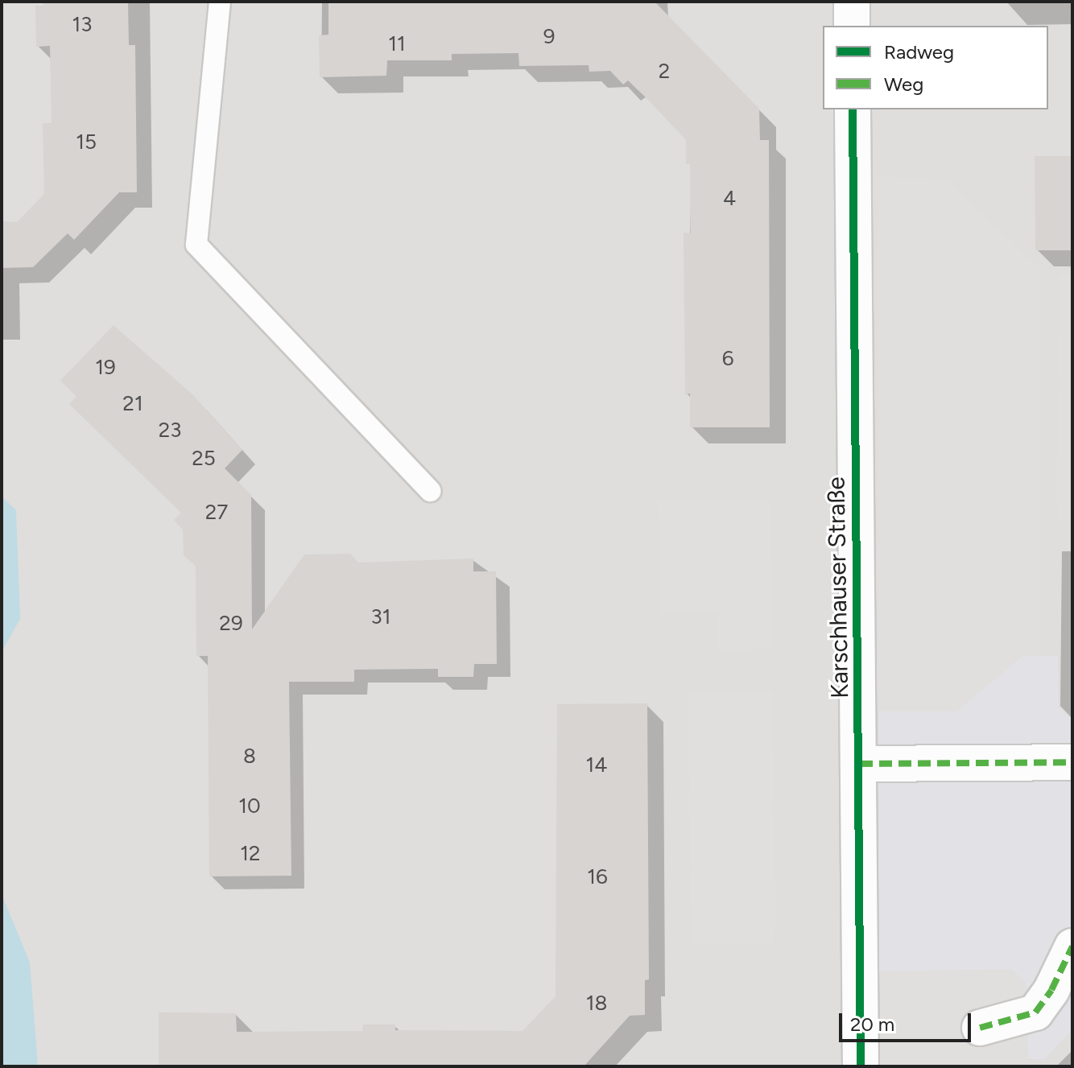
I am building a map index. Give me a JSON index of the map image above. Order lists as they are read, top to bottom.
{
  "streets": {
    "street": ["Karschhauser Straße"]
  },
  "house_numbers": [
    "13",
    "9",
    "11",
    "2",
    "15",
    "4",
    "6",
    "19",
    "21",
    "23",
    "25",
    "27",
    "31",
    "29",
    "8",
    "14",
    "10",
    "12",
    "16",
    "18"
  ],
  "legend": ["Radweg", "Weg"],
  "scale_bar": "20 m"
}
